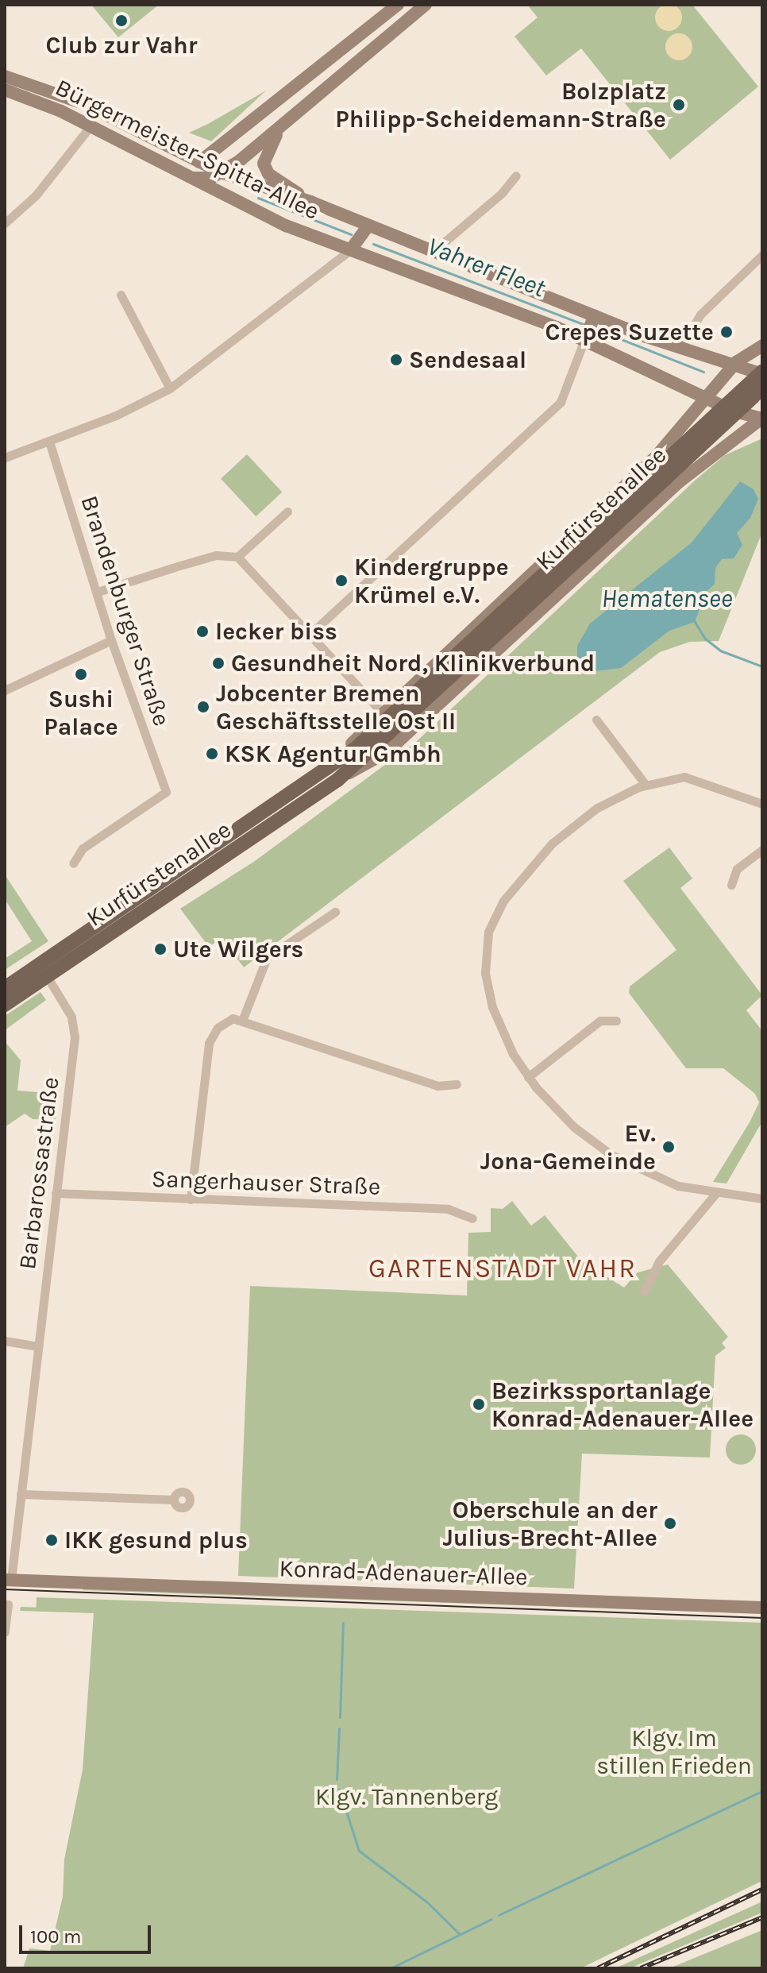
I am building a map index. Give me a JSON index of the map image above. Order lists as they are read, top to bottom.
{
  "streets": {
    "main road": ["Bürgermeister-Spitta-Allee", "Kurfürstenallee", "Konrad-Adenauer-Allee"],
    "street": ["Brandenburger Straße", "Barbarossastraße", "Sangerhauser Straße"]
  },
  "crossings": [
    ["Bürgermeister-Spitta-Allee", "Kurfürstenallee"],
    ["Kurfürstenallee", "Barbarossastraße"],
    ["Barbarossastraße", "Sangerhauser Straße"],
    ["Barbarossastraße", "Konrad-Adenauer-Allee"]
  ],
  "districts": ["GARTENSTADT VAHR"],
  "water": ["Vahrer Fleet", "Hematensee"],
  "parks": ["Klgv. Im stillen Frieden", "Klgv. Tannenberg"],
  "places": [
    "Club zur Vahr",
    "Bolzplatz Philipp-Scheidemann-Straße",
    "Crepes Suzette",
    "Sendesaal",
    "Kindergruppe Krümel e.V.",
    "lecker biss",
    "Gesundheit Nord, Klinikverbund",
    "Sushi Palace",
    "Jobcenter Bremen Geschäftsstelle Ost II",
    "KSK Agentur Gmbh",
    "Ute Wilgers",
    "Ev. Jona-Gemeinde",
    "Bezirkssportanlage Konrad-Adenauer-Allee",
    "Oberschule an der Julius-Brecht-Allee",
    "IKK gesund plus"
  ],
  "scale_bar": "100 m"
}
